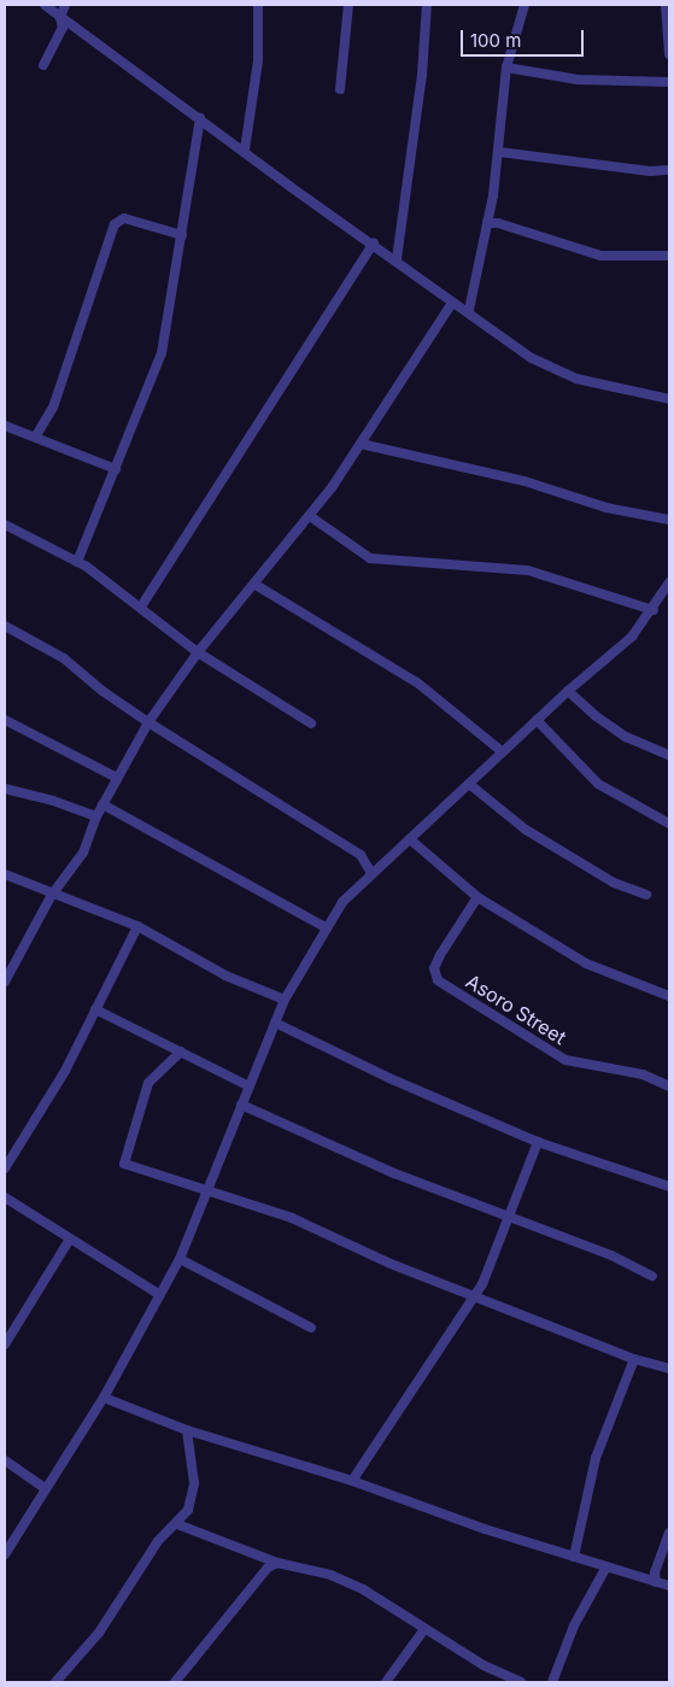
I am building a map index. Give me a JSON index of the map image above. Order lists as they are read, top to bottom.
{
  "streets": {
    "street": ["Asoro Street"]
  },
  "scale_bar": "100 m"
}
